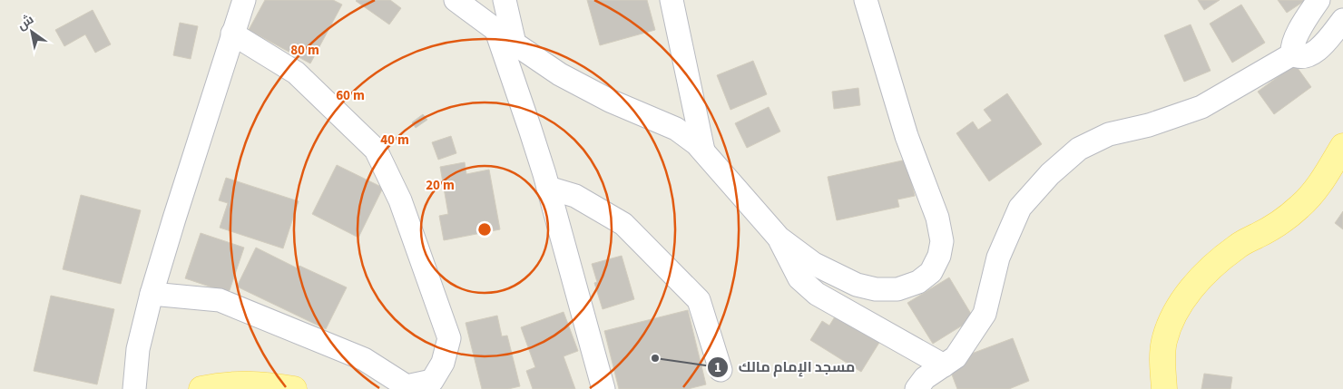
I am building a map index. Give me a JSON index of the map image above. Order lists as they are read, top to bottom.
{
  "places": ["مسجد الإمام مالك"],
  "north": "top left",
  "rings": [
    "80 m",
    "60 m",
    "40 m",
    "20 m"
  ]
}
